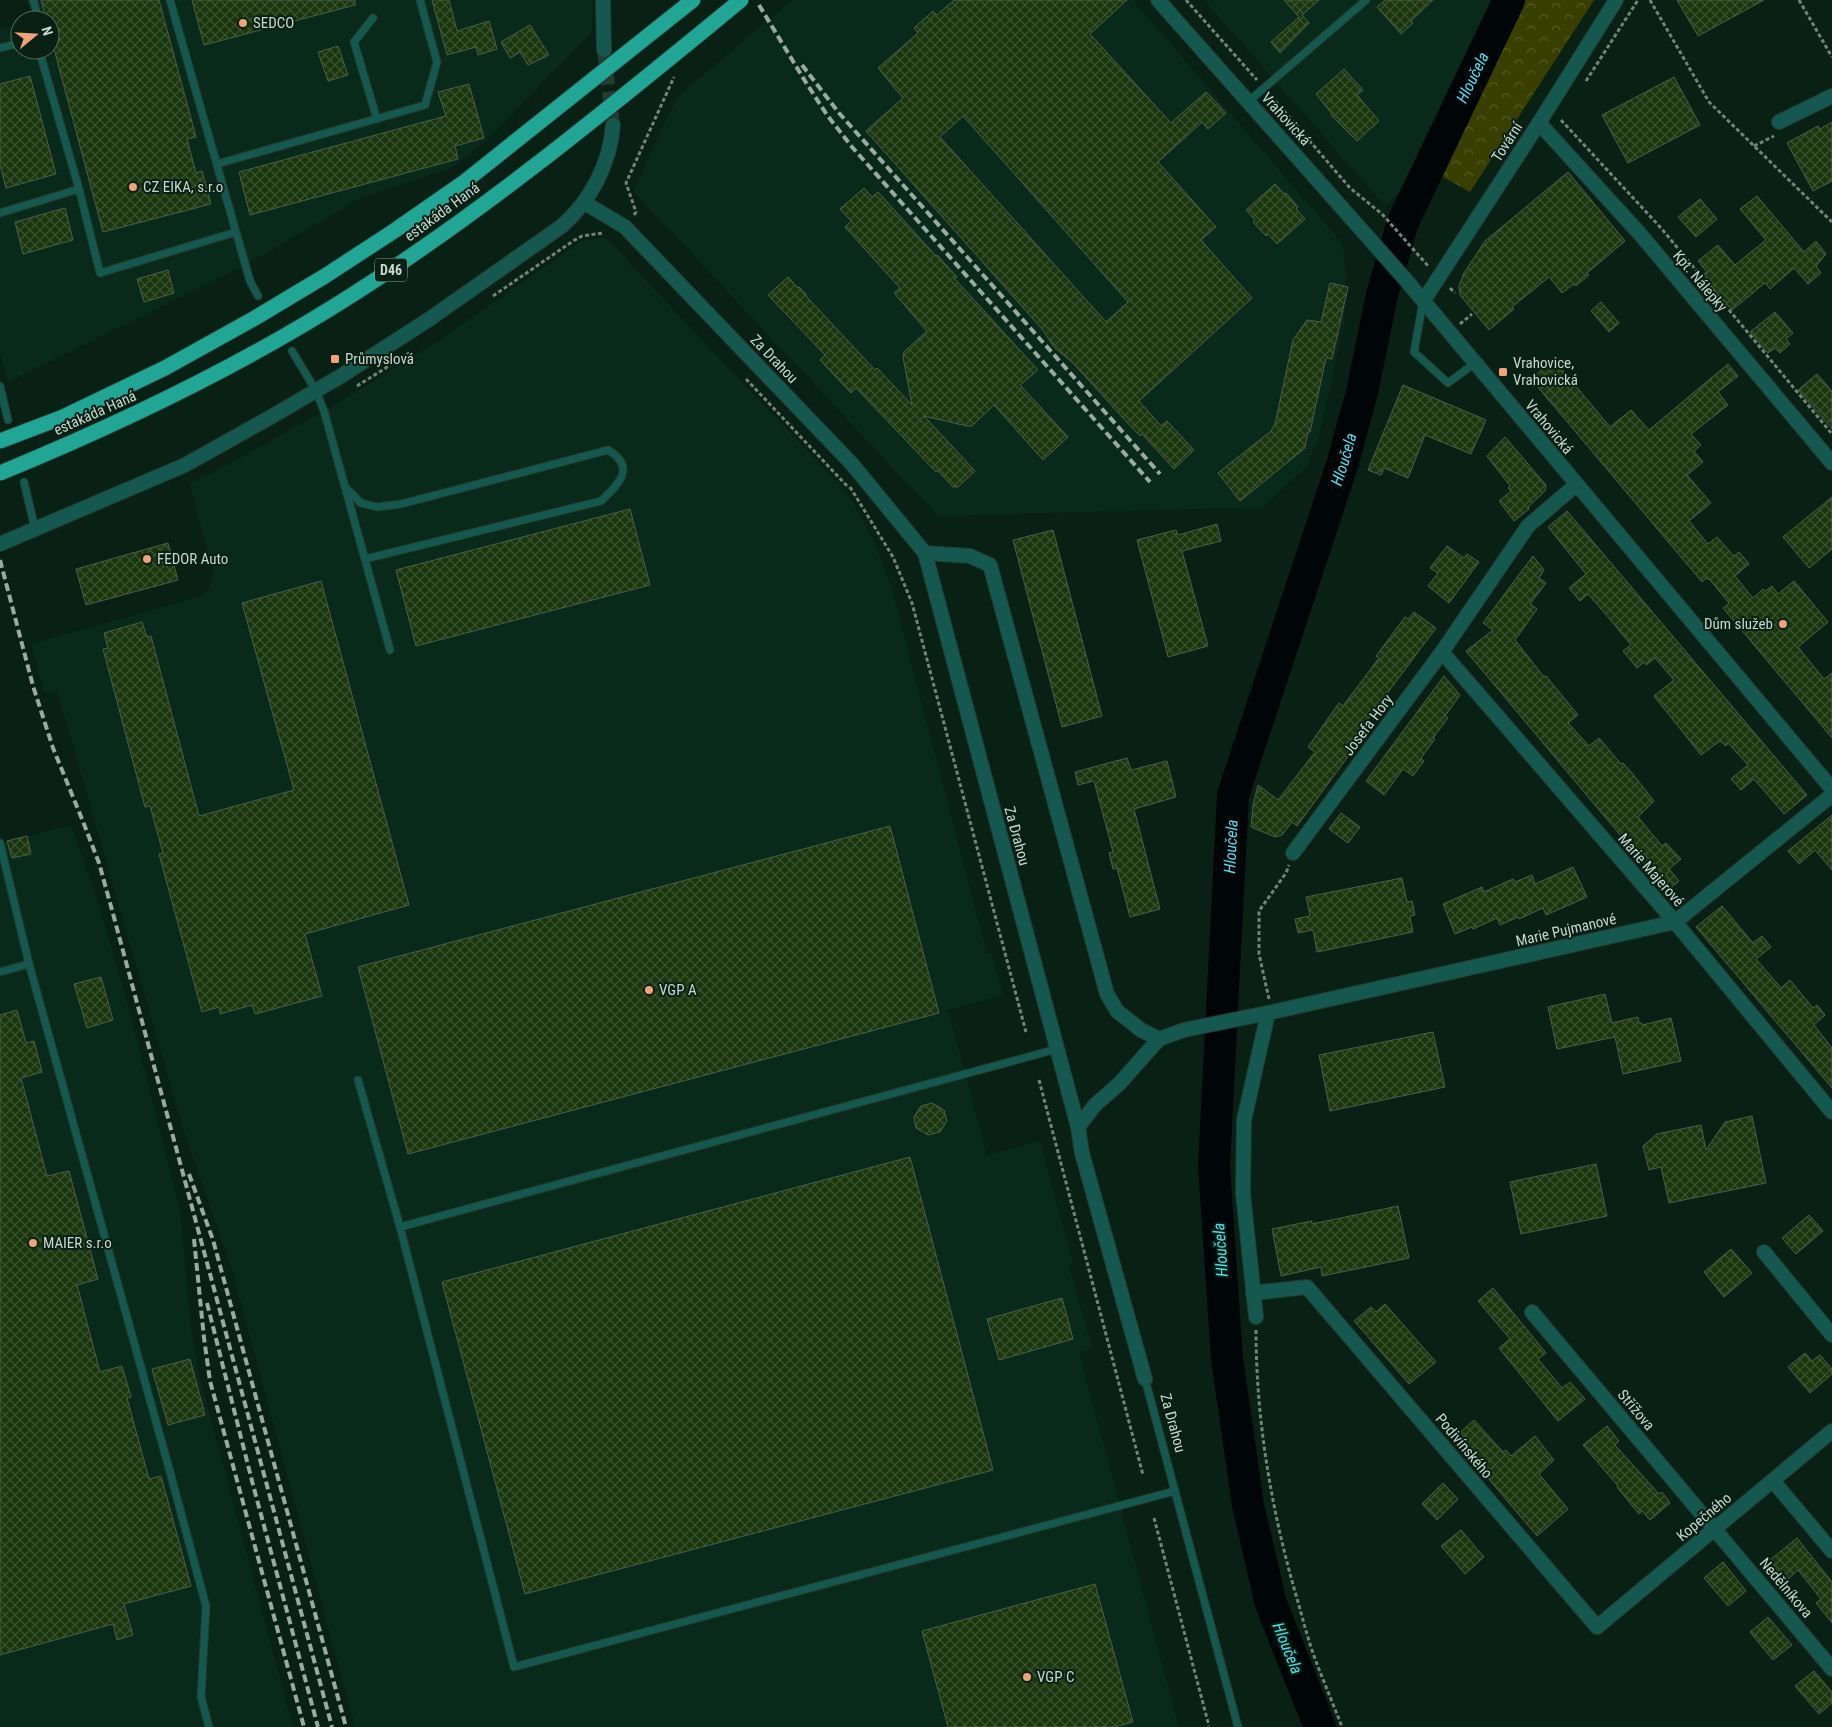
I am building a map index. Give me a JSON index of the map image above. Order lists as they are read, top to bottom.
{
  "streets": {
    "highway": ["estakáda Haná", "D46"],
    "street": [
      "Vrahovická",
      "Tovární",
      "Kpt. Nálepky",
      "Za Drahou",
      "Josefa Hory",
      "Marie Majerové",
      "Marie Pujmanové",
      "Střížova",
      "Podivínského",
      "Kopečného",
      "Nedělníkova"
    ]
  },
  "crossings": [
    ["Vrahovická", "Tovární"],
    ["Vrahovická", "Josefa Hory"],
    ["Tovární", "Kpt. Nálepky"],
    ["Josefa Hory", "Marie Majerové"],
    ["Marie Majerové", "Marie Pujmanové"],
    ["Střížova", "Kopečného"],
    ["Střížova", "Nedělníkova"],
    ["Podivínského", "Kopečného"],
    ["Kopečného", "Nedělníkova"]
  ],
  "water": ["Hloučela"],
  "places": {
    "other": [
      "SEDCO",
      "CZ EIKA, s.r.o",
      "FEDOR Auto",
      "Dům služeb",
      "VGP A",
      "MAIER s.r.o",
      "VGP C"
    ],
    "transit": ["Průmyslová", "Vrahovice, Vrahovická"]
  },
  "north": "right"
}
